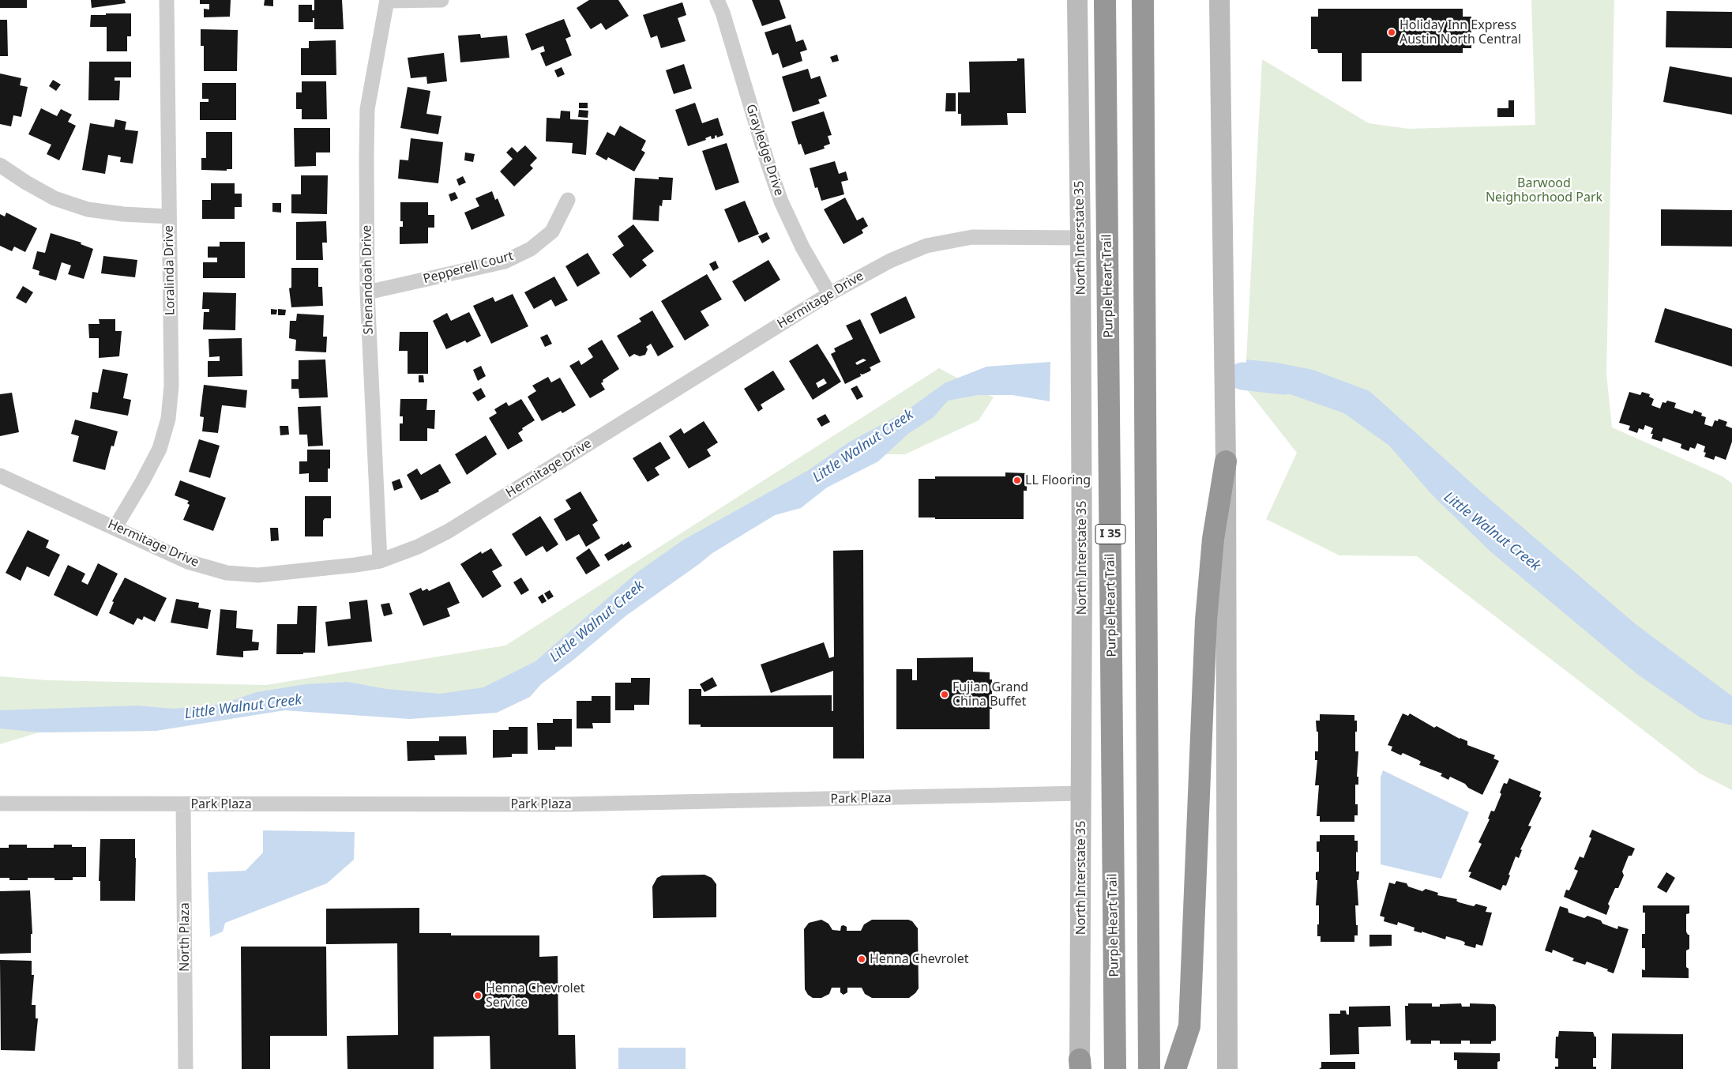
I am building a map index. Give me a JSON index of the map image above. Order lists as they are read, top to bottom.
{
  "streets": {
    "highway": ["Purple Heart Trail", "I 35"],
    "main road": ["North Interstate 35"],
    "street": [
      "Grayledge Drive",
      "Pepperell Court",
      "Loralinda Drive",
      "Shenandoah Drive",
      "Hermitage Drive",
      "Park Plaza",
      "North Plaza"
    ]
  },
  "crossings": [
    ["Grayledge Drive", "Hermitage Drive"],
    ["North Interstate 35", "Hermitage Drive"],
    ["North Interstate 35", "Park Plaza"],
    ["Pepperell Court", "Shenandoah Drive"],
    ["Loralinda Drive", "Hermitage Drive"],
    ["Shenandoah Drive", "Hermitage Drive"],
    ["Park Plaza", "North Plaza"]
  ],
  "water": ["Little Walnut Creek"],
  "parks": ["Barwood Neighborhood Park"],
  "places": [
    "Holiday Inn Express Austin North Central",
    "LL Flooring",
    "Fujian Grand China Buffet",
    "Henna Chevrolet",
    "Henna Chevrolet Service"
  ]
}
